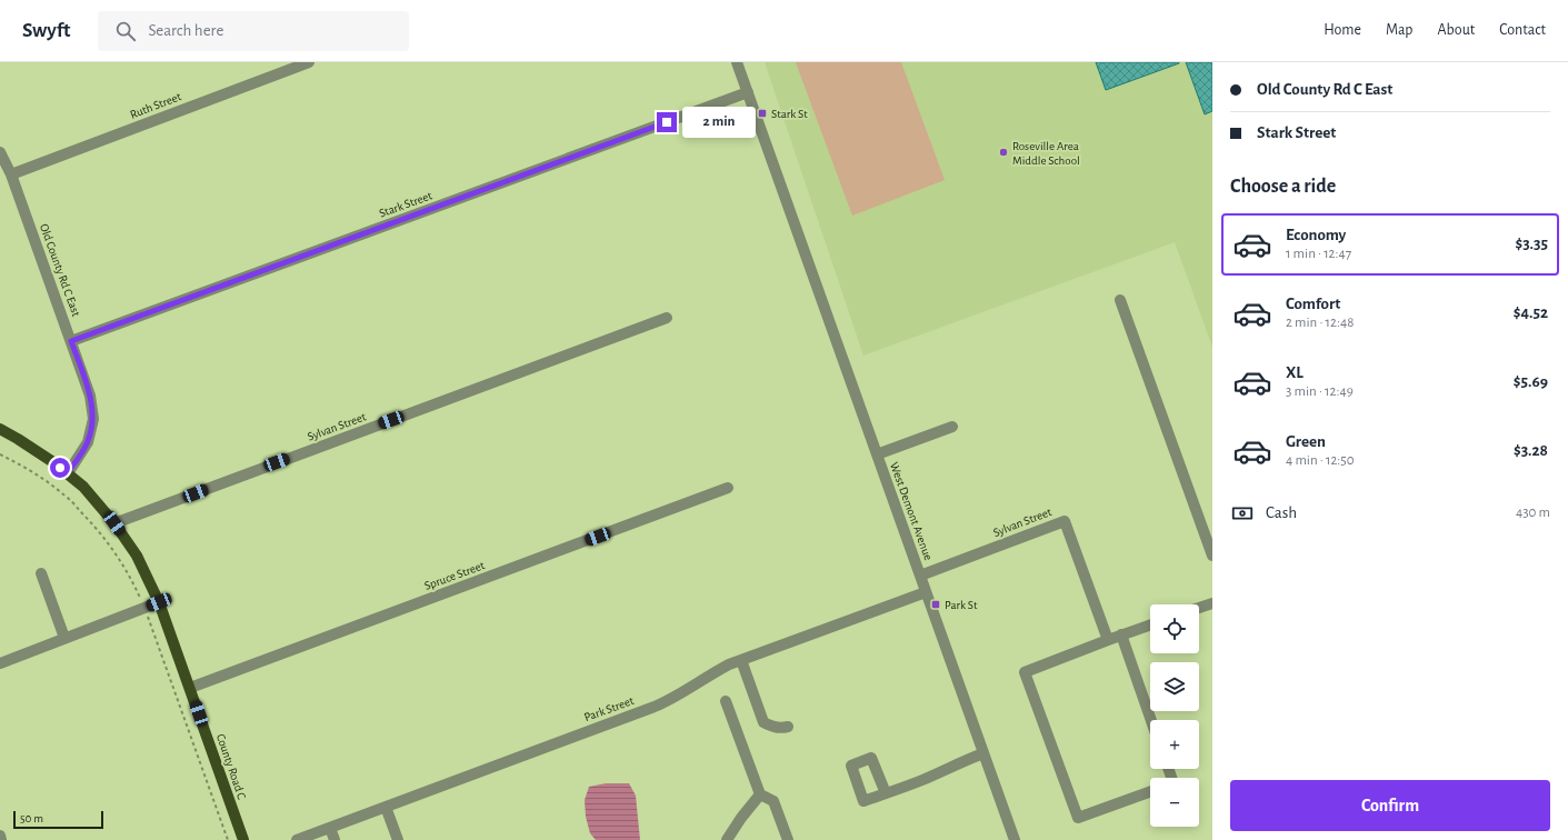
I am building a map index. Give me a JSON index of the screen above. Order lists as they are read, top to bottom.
{
  "streets": {
    "main road": ["County Road C"],
    "street": [
      "Ruth Street",
      "Stark Street",
      "Old County Rd C East",
      "Sylvan Street",
      "West Demont Avenue",
      "Spruce Street",
      "Park Street"
    ]
  },
  "crossings": [
    ["Ruth Street", "Old County Rd C East"],
    ["Stark Street", "Old County Rd C East"],
    ["Stark Street", "West Demont Avenue"],
    ["Old County Rd C East", "County Road C"],
    ["Sylvan Street", "West Demont Avenue"],
    ["Sylvan Street", "County Road C"],
    ["West Demont Avenue", "Park Street"],
    ["Spruce Street", "County Road C"]
  ],
  "places": {
    "transit": ["Stark St", "Park St"],
    "other": ["Roseville Area Middle School"]
  },
  "scale_bar": "50 m",
  "page": {
    "header": "Swyft",
    "search": "Search here",
    "nav": [
      "Home",
      "Map",
      "About",
      "Contact"
    ],
    "banner": ["Old County Rd C East", "Stark Street"],
    "bubble": "2 min",
    "heading": "Choose a ride",
    "list": [
      {
        "name": "Economy",
        "note": "1 min · 12:47",
        "value": "$3.35"
      },
      {
        "name": "Comfort",
        "note": "2 min · 12:48",
        "value": "$4.52"
      },
      {
        "name": "XL",
        "note": "3 min · 12:49",
        "value": "$5.69"
      },
      {
        "name": "Green",
        "note": "4 min · 12:50",
        "value": "$3.28"
      }
    ],
    "pay": ["Cash", "430 m"],
    "map_buttons": ["+", "−"],
    "buttons": "Confirm",
    "scale": "50 m"
  }
}
